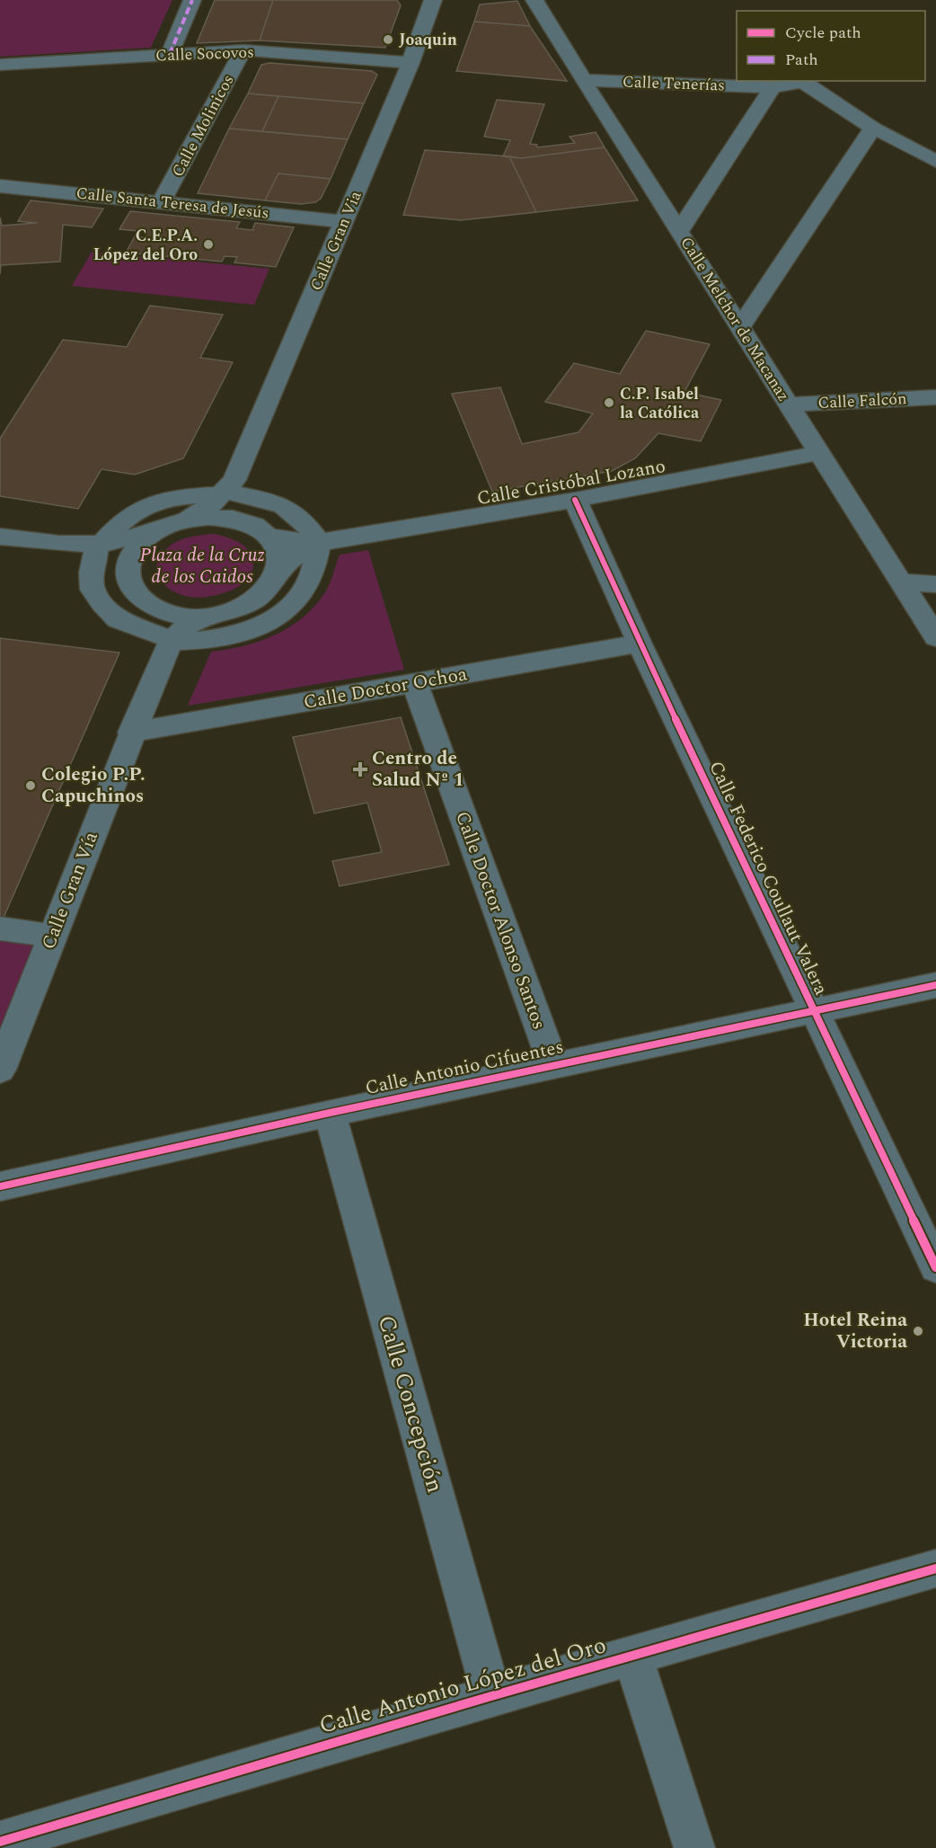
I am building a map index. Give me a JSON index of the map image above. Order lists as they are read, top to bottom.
{
  "streets": {
    "street": [
      "Calle Socovos",
      "Calle Tenerías",
      "Calle Molinicos",
      "Calle Santa Teresa de Jesús",
      "Calle Gran Via",
      "Calle Melchor de Macanaz",
      "Calle Falcón",
      "Calle Cristóbal Lozano",
      "Calle Doctor Ochoa",
      "Calle Federico Coullaut Valera",
      "Calle Gran Vía",
      "Calle Doctor Alonso Santos",
      "Calle Antonio Cifuentes",
      "Calle Concepción",
      "Calle Antonio López del Oro"
    ]
  },
  "crossings": [
    ["Calle Socovos", "Calle Molinicos"],
    ["Calle Socovos", "Calle Gran Via"],
    ["Calle Tenerías", "Calle Melchor de Macanaz"],
    ["Calle Molinicos", "Calle Santa Teresa de Jesús"],
    ["Calle Santa Teresa de Jesús", "Calle Gran Via"],
    ["Calle Melchor de Macanaz", "Calle Falcón"],
    ["Calle Melchor de Macanaz", "Calle Cristóbal Lozano"],
    ["Calle Cristóbal Lozano", "Calle Federico Coullaut Valera"],
    ["Calle Doctor Ochoa", "Calle Federico Coullaut Valera"],
    ["Calle Doctor Ochoa", "Calle Gran Vía"],
    ["Calle Doctor Ochoa", "Calle Doctor Alonso Santos"],
    ["Calle Federico Coullaut Valera", "Calle Antonio Cifuentes"],
    ["Calle Doctor Alonso Santos", "Calle Antonio Cifuentes"],
    ["Calle Antonio Cifuentes", "Calle Concepción"],
    ["Calle Concepción", "Calle Antonio López del Oro"]
  ],
  "parks": ["Plaza de la Cruz de los Caidos"],
  "places": {
    "other": [
      "Joaquin",
      "C.E.P.A. López del Oro",
      "C.P. Isabel la Católica",
      "Colegio P.P. Capuchinos",
      "Hotel Reina Victoria"
    ],
    "health": ["Centro de Salud Nº 1"]
  },
  "legend": ["Cycle path", "Path"]
}
